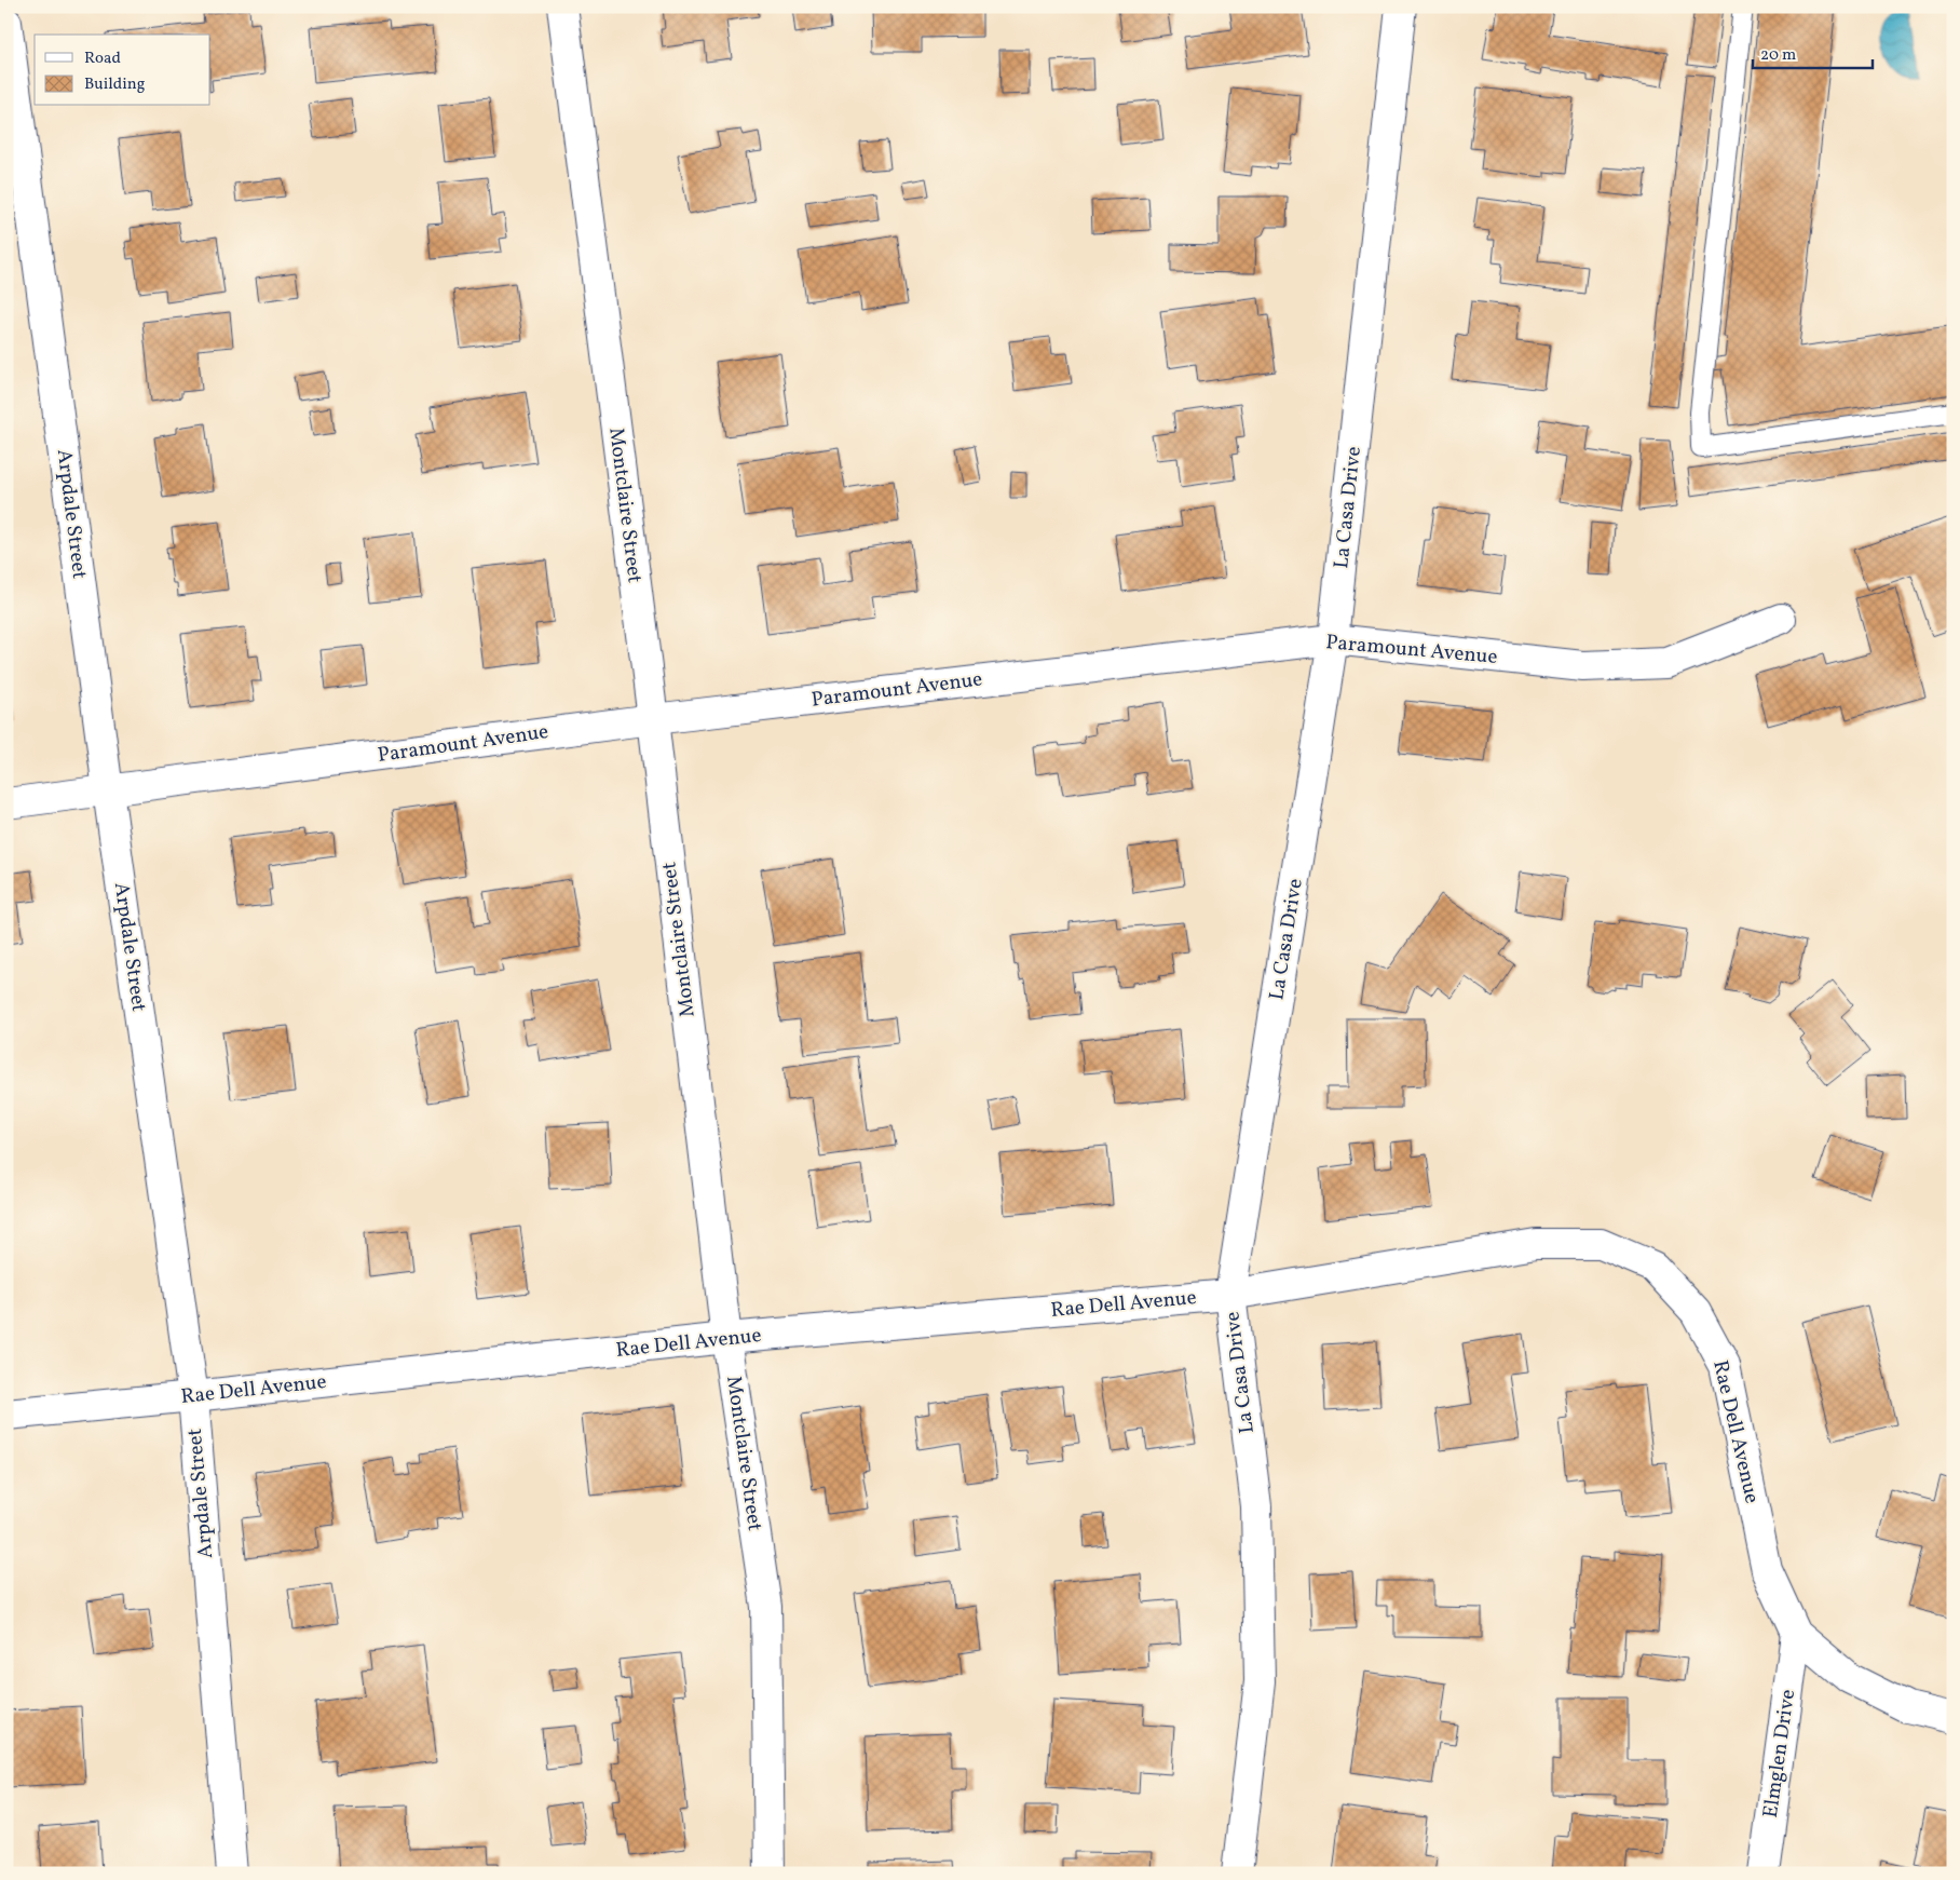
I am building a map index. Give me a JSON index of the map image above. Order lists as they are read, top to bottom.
{
  "streets": {
    "street": [
      "Montclaire Street",
      "La Casa Drive",
      "Arpdale Street",
      "Paramount Avenue",
      "Rae Dell Avenue",
      "Elmglen Drive"
    ]
  },
  "crossings": [
    ["Montclaire Street", "Paramount Avenue"],
    ["Montclaire Street", "Rae Dell Avenue"],
    ["La Casa Drive", "Paramount Avenue"],
    ["La Casa Drive", "Rae Dell Avenue"],
    ["Arpdale Street", "Paramount Avenue"],
    ["Arpdale Street", "Rae Dell Avenue"],
    ["Rae Dell Avenue", "Elmglen Drive"]
  ],
  "legend": ["Road", "Building"],
  "scale_bar": "20 m"
}
